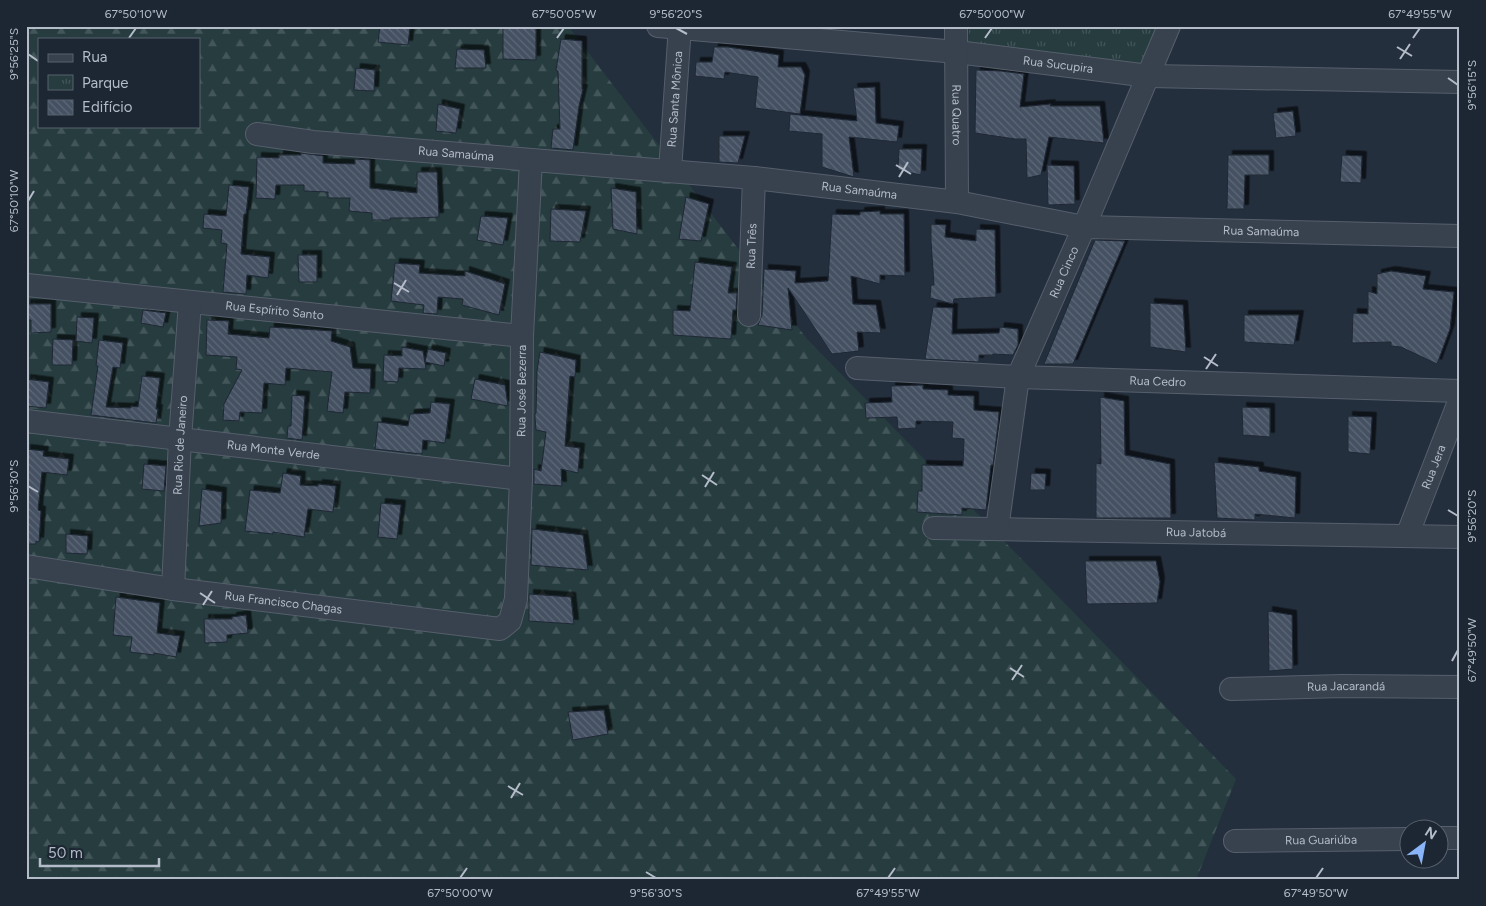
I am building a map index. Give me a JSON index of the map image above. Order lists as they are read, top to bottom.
{
  "streets": {
    "street": [
      "Rua Sucupira",
      "Rua Santa Mônica",
      "Rua Quatro",
      "Rua Samaúma",
      "Rua Três",
      "Rua Cinco",
      "Rua Espírito Santo",
      "Rua Cedro",
      "Rua José Bezerra",
      "Rua Rio de Janeiro",
      "Rua Monte Verde",
      "Rua Jera",
      "Rua Jatobá",
      "Rua Francisco Chagas",
      "Rua Jacarandá",
      "Rua Guariúba"
    ]
  },
  "crossings": [
    ["Rua Sucupira", "Rua Santa Mônica"],
    ["Rua Sucupira", "Rua Quatro"],
    ["Rua Sucupira", "Rua Cinco"],
    ["Rua Santa Mônica", "Rua Samaúma"],
    ["Rua Quatro", "Rua Samaúma"],
    ["Rua Samaúma", "Rua Três"],
    ["Rua Samaúma", "Rua Cinco"],
    ["Rua Samaúma", "Rua José Bezerra"],
    ["Rua Cinco", "Rua Cedro"],
    ["Rua Cinco", "Rua Jatobá"],
    ["Rua Espírito Santo", "Rua José Bezerra"],
    ["Rua Espírito Santo", "Rua Rio de Janeiro"],
    ["Rua José Bezerra", "Rua Monte Verde"],
    ["Rua José Bezerra", "Rua Francisco Chagas"],
    ["Rua Rio de Janeiro", "Rua Monte Verde"],
    ["Rua Rio de Janeiro", "Rua Francisco Chagas"],
    ["Rua Jera", "Rua Jatobá"]
  ],
  "legend": ["Rua", "Parque", "Edifício"],
  "scale_bar": "50 m",
  "north": "top right",
  "coordinates": [
    "67°50'10\"W",
    "67°50'05\"W",
    "9°56'20\"S",
    "67°50'00\"W",
    "67°49'55\"W",
    "9°56'25\"S",
    "9°56'15\"S",
    "9°56'30\"S",
    "67°49'50\"W"
  ]
}
